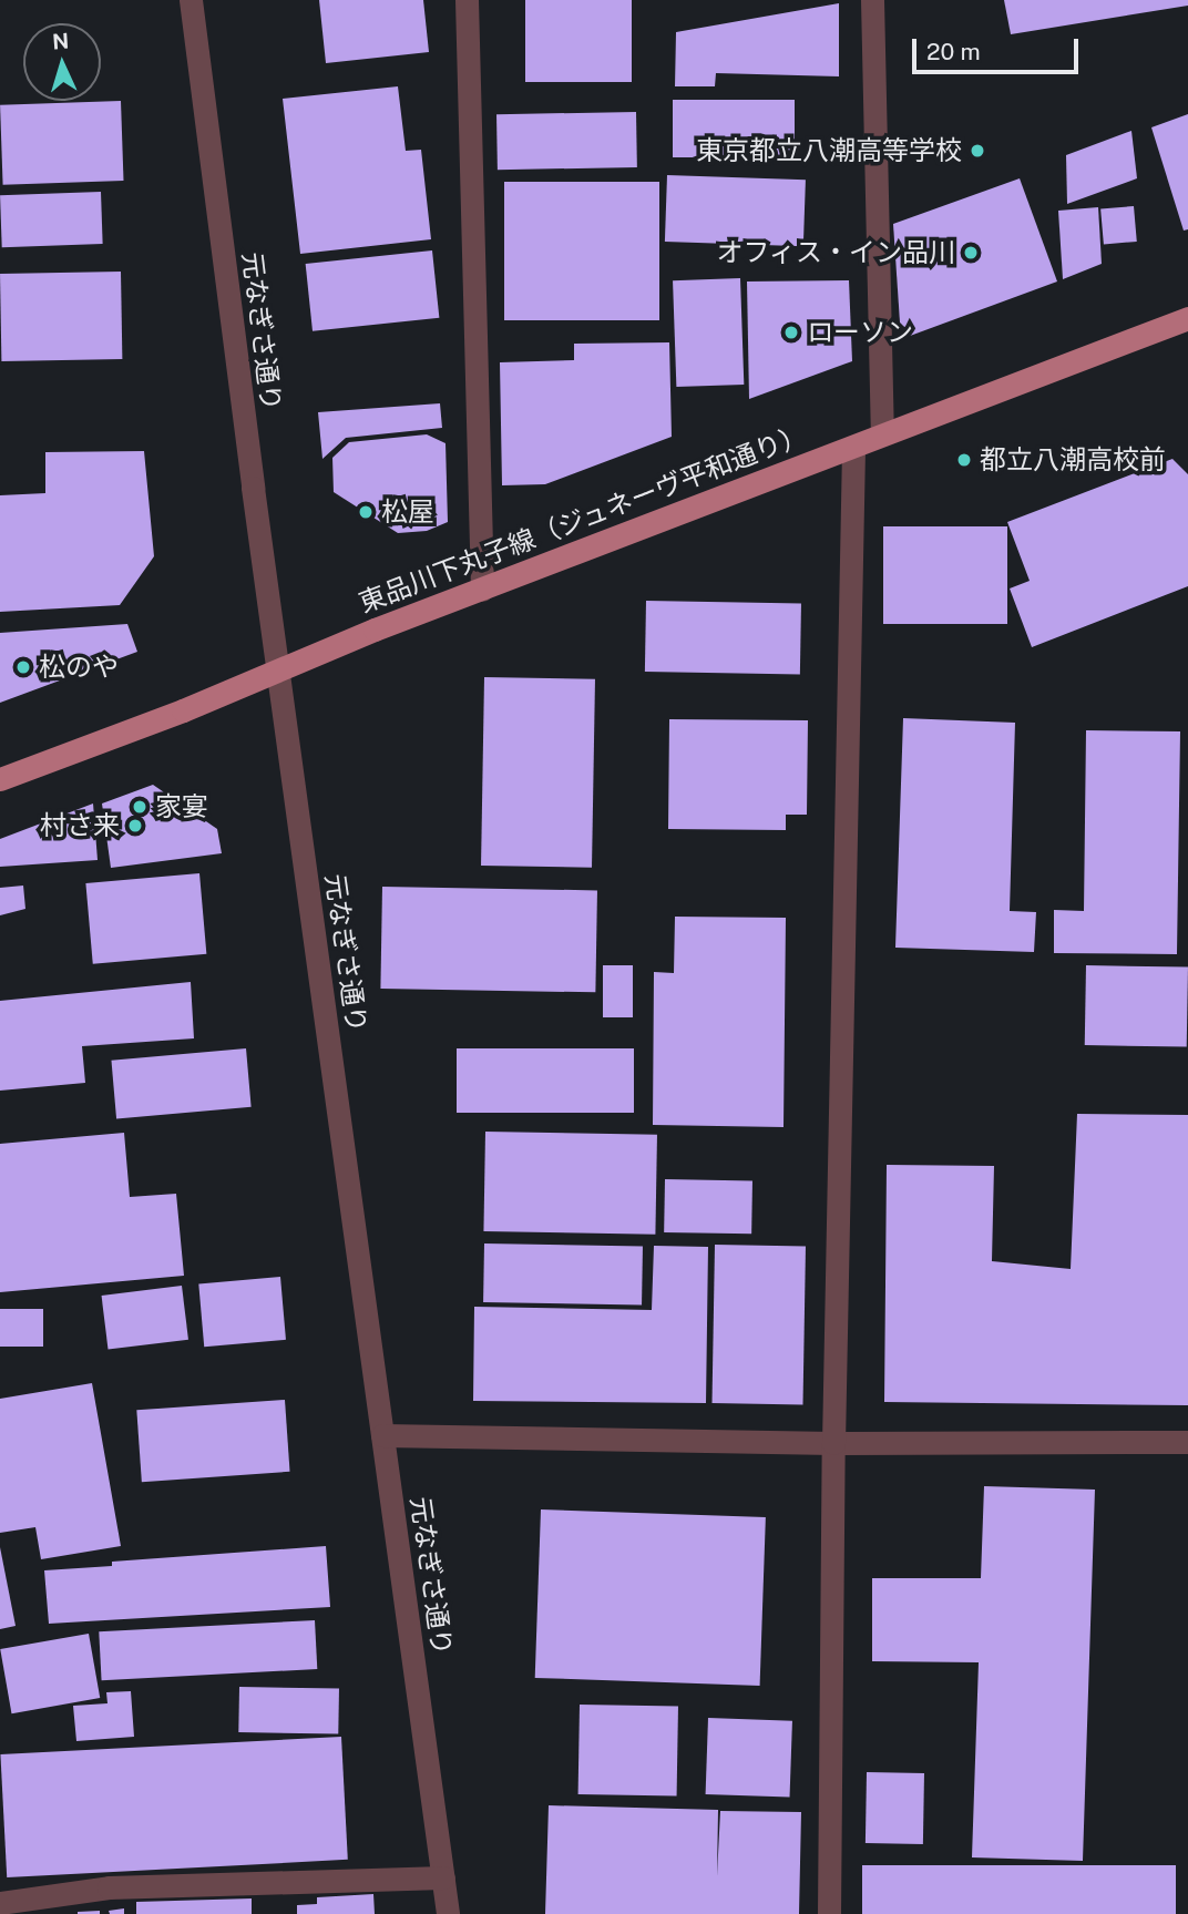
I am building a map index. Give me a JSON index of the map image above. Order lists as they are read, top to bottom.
{
  "streets": {
    "main road": ["東品川下丸子線（ジュネーヴ平和通り）"],
    "street": ["元なぎさ通り"]
  },
  "crossings": [
    ["元なぎさ通り", "東品川下丸子線（ジュネーヴ平和通り）"]
  ],
  "places": [
    "東京都立八潮高等学校",
    "オフィス・イン品川",
    "ローソン",
    "都立八潮高校前",
    "松屋",
    "松のや",
    "家宴",
    "村さ来"
  ],
  "scale_bar": "20 m",
  "north": "top"
}
